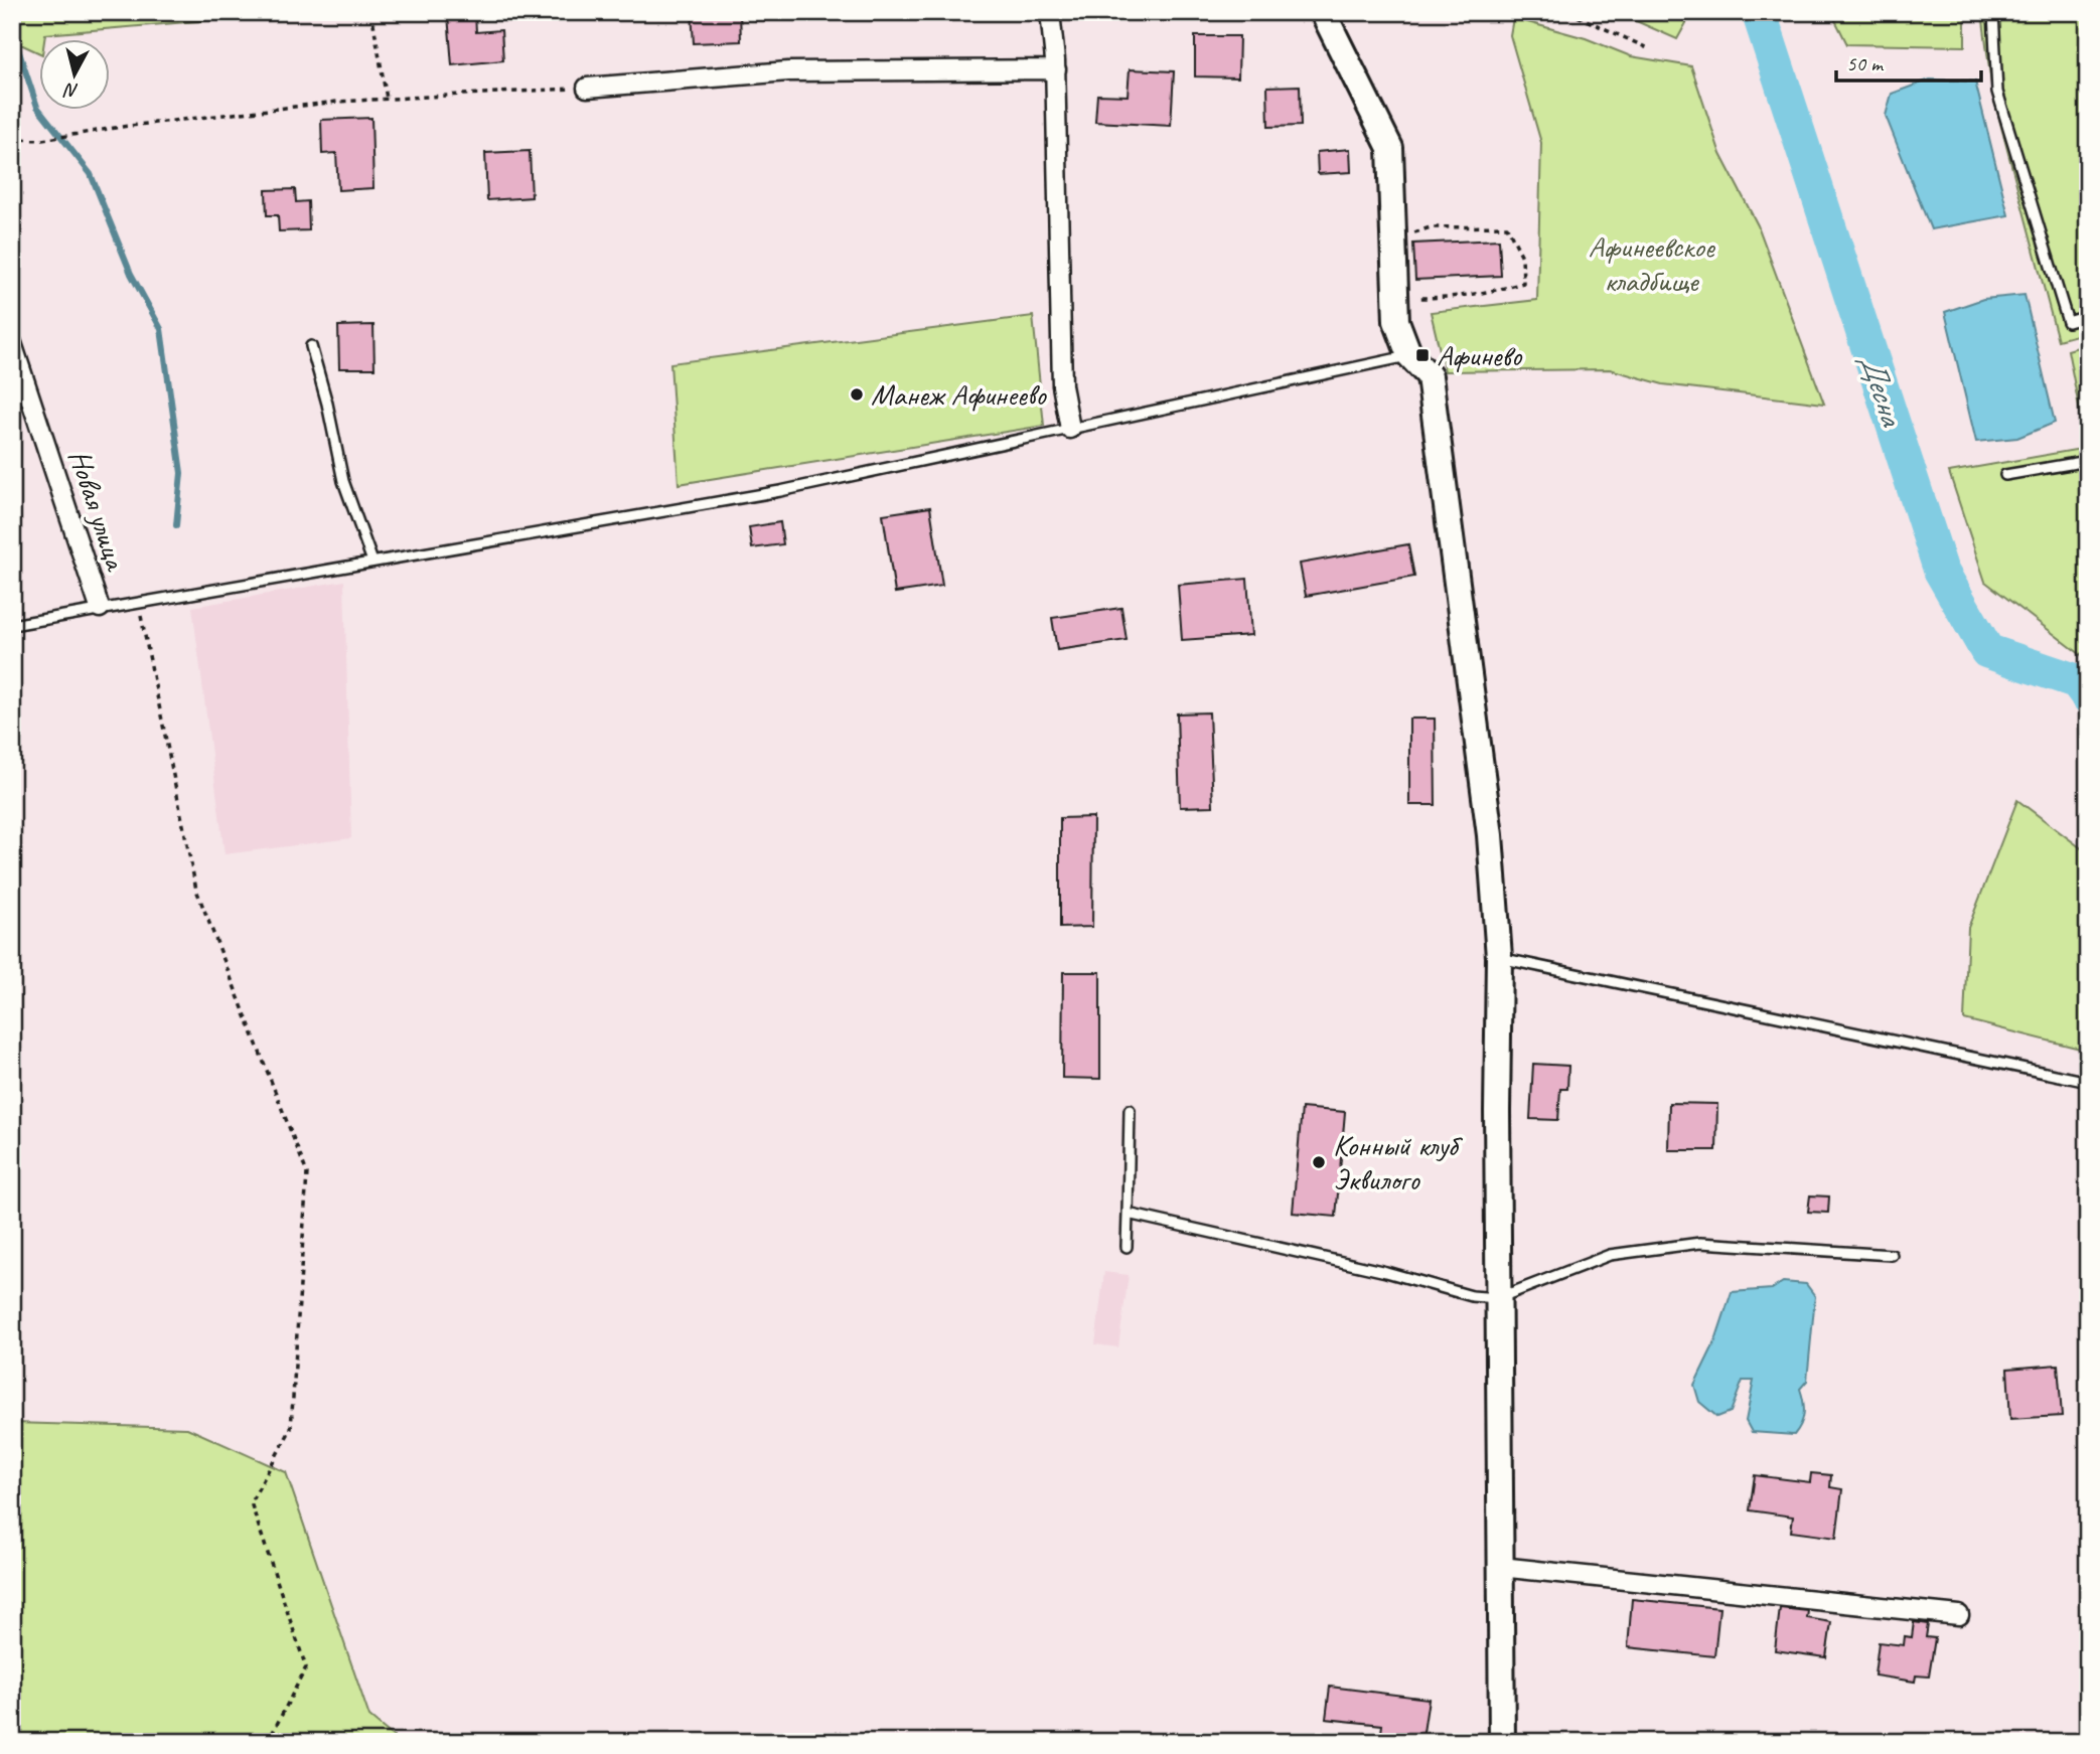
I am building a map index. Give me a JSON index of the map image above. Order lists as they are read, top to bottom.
{
  "streets": {
    "street": ["Новая улица"]
  },
  "water": ["Десна"],
  "parks": ["Афинеевское кладбище"],
  "places": {
    "transit": ["Афинево"],
    "other": ["Манеж Афинеево", "Конный клуб Эквилого"]
  },
  "scale_bar": "50 m",
  "north": "bottom"
}
